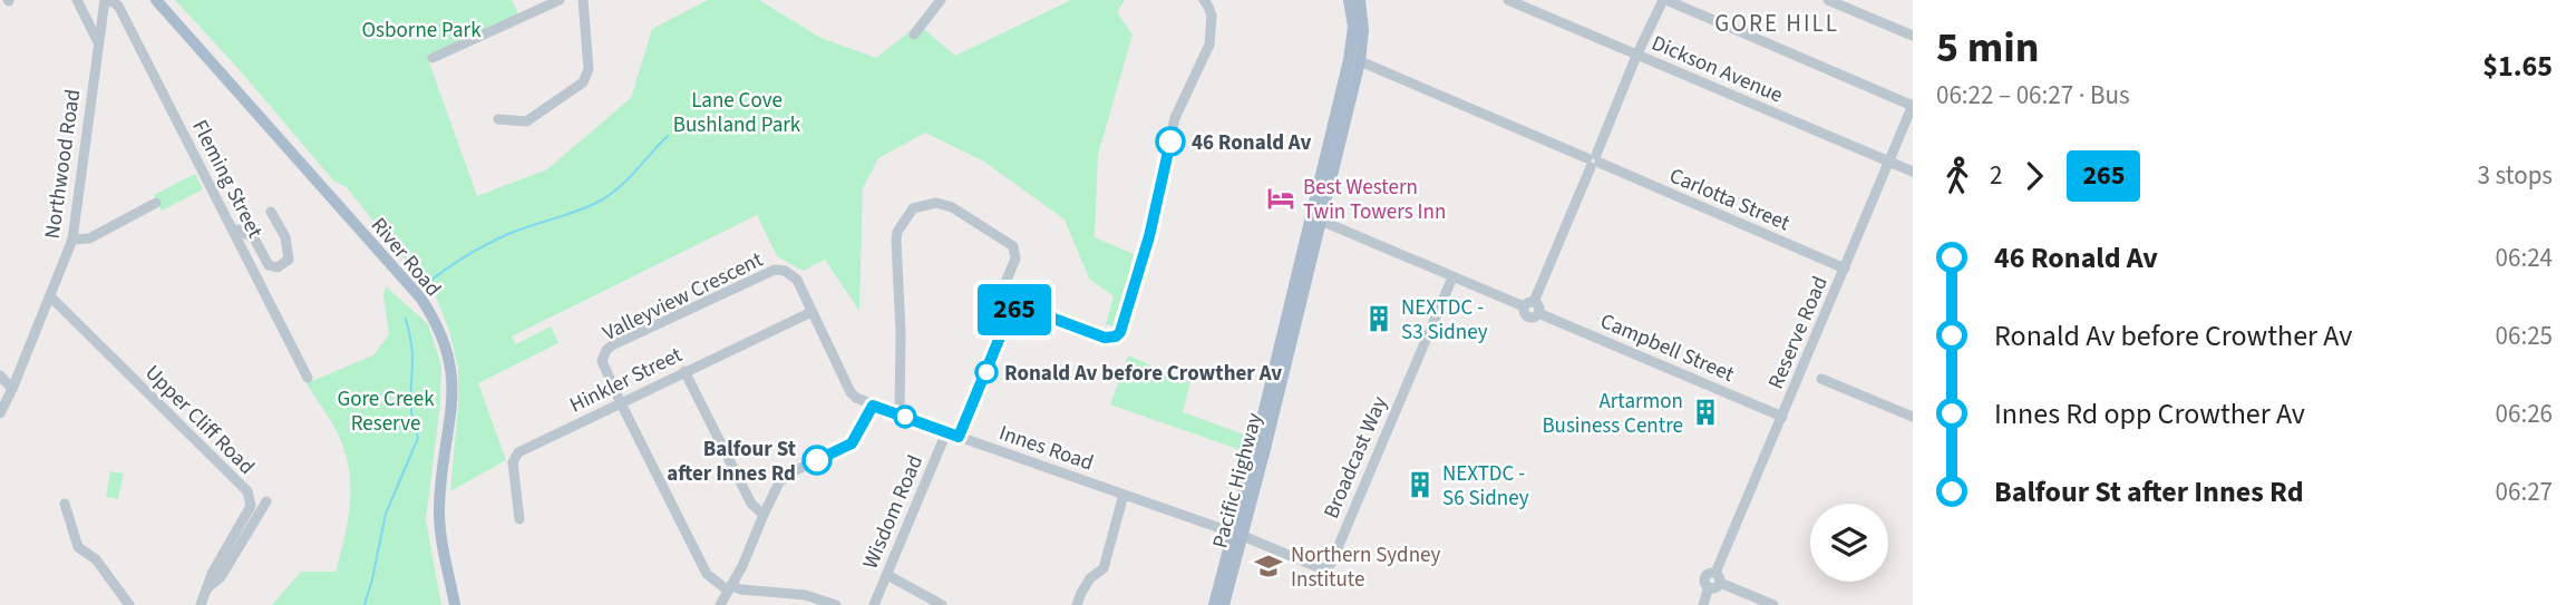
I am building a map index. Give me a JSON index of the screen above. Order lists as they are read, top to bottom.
{
  "streets": {
    "main road": ["River Road", "Pacific Highway"],
    "street": [
      "Dickson Avenue",
      "Northwood Road",
      "Fleming Street",
      "Carlotta Street",
      "Valleyview Crescent",
      "Reserve Road",
      "Campbell Street",
      "Hinkler Street",
      "Upper Cliff Road",
      "Innes Road",
      "Broadcast Way",
      "Wisdom Road"
    ]
  },
  "crossings": [
    ["Dickson Avenue", "Reserve Road"],
    ["Northwood Road", "Fleming Street"],
    ["Northwood Road", "Upper Cliff Road"],
    ["Carlotta Street", "Reserve Road"],
    ["Carlotta Street", "Pacific Highway"],
    ["Valleyview Crescent", "Hinkler Street"],
    ["Valleyview Crescent", "Innes Road"],
    ["Reserve Road", "Campbell Street"],
    ["Campbell Street", "Broadcast Way"],
    ["Campbell Street", "Pacific Highway"],
    ["Hinkler Street", "Innes Road"],
    ["Innes Road", "Broadcast Way"],
    ["Innes Road", "Pacific Highway"],
    ["Innes Road", "Wisdom Road"],
    ["Broadcast Way", "Pacific Highway"]
  ],
  "districts": ["GORE HILL"],
  "parks": ["Osborne Park", "Lane Cove Bushland Park", "Gore Creek Reserve"],
  "places": {
    "other": ["46 Ronald Av", "Ronald Av before Crowther Av", "Balfour St after Innes Rd"],
    "hotel": ["Best Western Twin Towers Inn"],
    "building": ["NEXTDC - S3 Sidney", "Artarmon Business Centre", "NEXTDC - S6 Sidney"],
    "school or university": ["Northern Sydney Institute"]
  },
  "lines": ["bus line 265"],
  "page": {
    "on_map": "265",
    "heading": ["5 min", "06:22 – 06:27 · Bus", "$1.65"],
    "legs": ["2", "265", "3 stops"],
    "list": [
      {
        "name": "46 Ronald Av",
        "value": "06:24"
      },
      {
        "name": "Ronald Av before Crowther Av",
        "value": "06:25"
      },
      {
        "name": "Innes Rd opp Crowther Av",
        "value": "06:26"
      },
      {
        "name": "Balfour St after Innes Rd",
        "value": "06:27"
      }
    ]
  }
}
